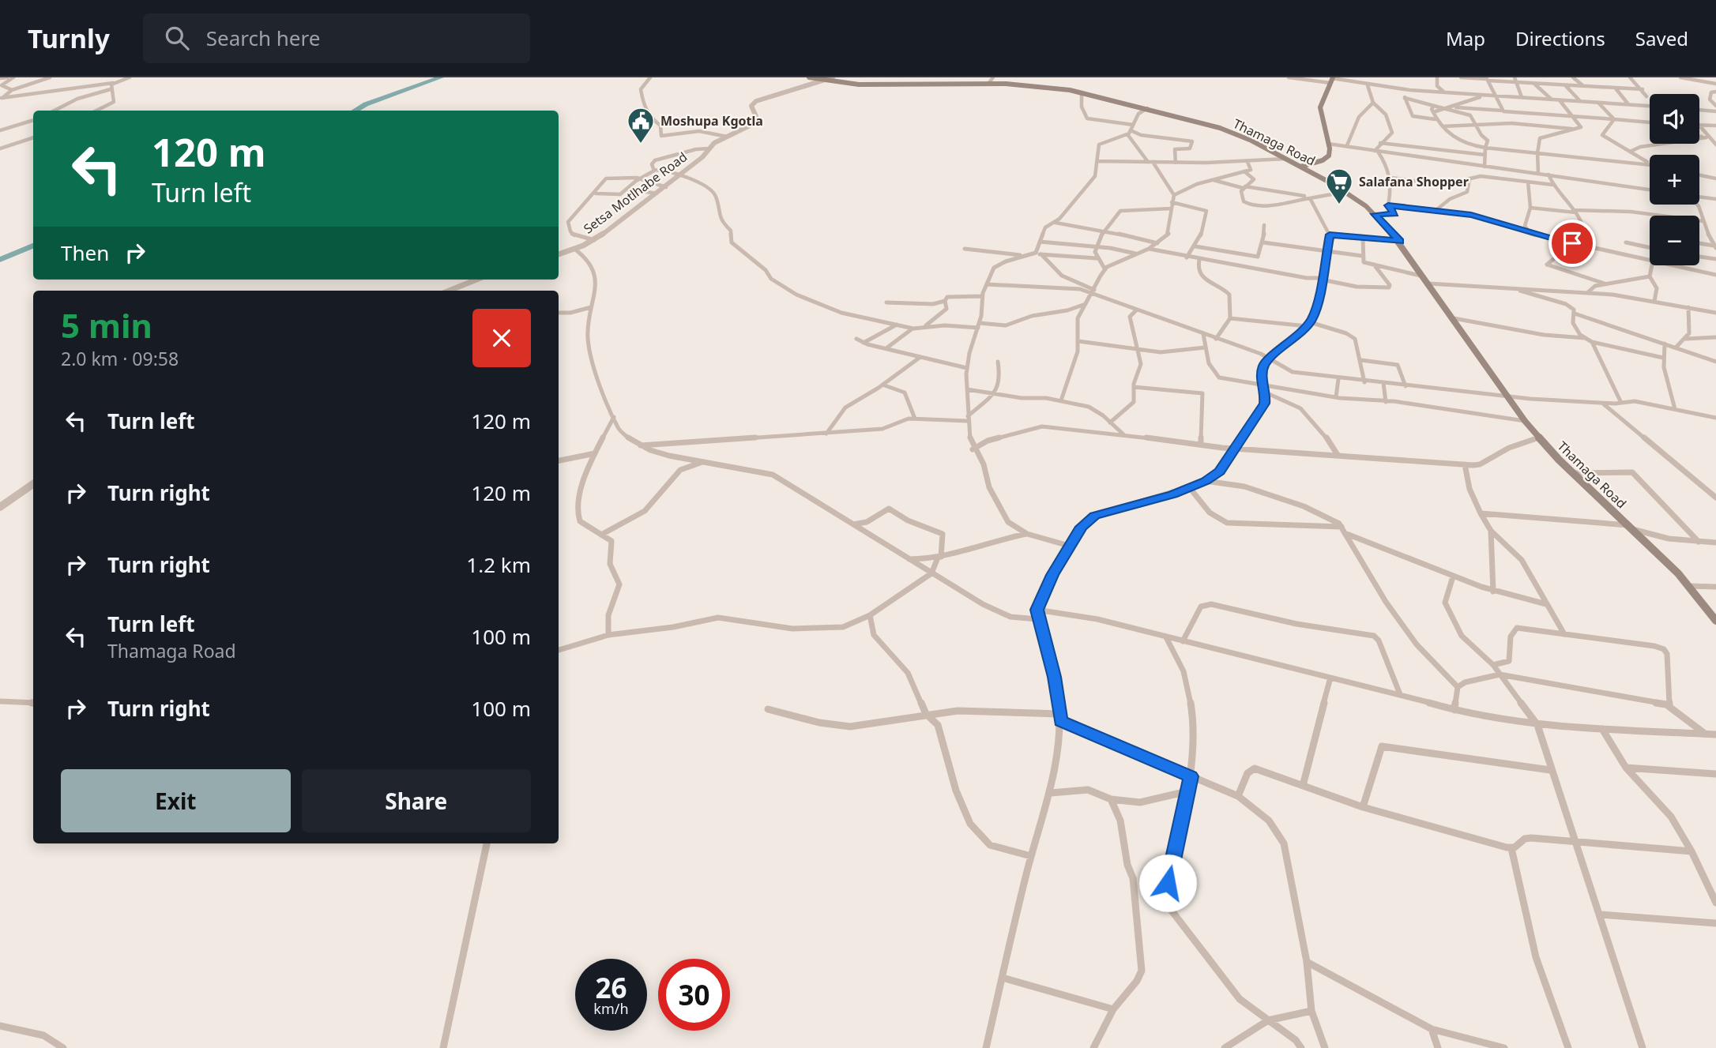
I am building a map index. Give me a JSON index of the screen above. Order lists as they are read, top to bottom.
{
  "streets": {
    "main road": ["Thamaga Road"],
    "street": ["Setsa Motlhabe Road"]
  },
  "crossings": [
    ["Thamaga Road", "Setsa Motlhabe Road"]
  ],
  "places": {
    "public building": ["Moshupa Kgotla"],
    "supermarket": ["Salafana Shopper"]
  },
  "page": {
    "header": "Turnly",
    "search": "Search here",
    "nav": ["Map", "Directions", "Saved"],
    "map_buttons": ["+", "−"],
    "turn": ["120 m", "Turn left"],
    "then": "Then",
    "heading": ["5 min", "2.0 km · 09:58"],
    "list": [
      {
        "name": "Turn left",
        "value": "120 m"
      },
      {
        "name": "Turn right",
        "value": "120 m"
      },
      {
        "name": "Turn right",
        "value": "1.2 km"
      },
      {
        "name": "Turn left",
        "note": "Thamaga Road",
        "value": "100 m"
      },
      {
        "name": "Turn right",
        "value": "100 m"
      }
    ],
    "buttons": ["Exit", "Share"],
    "speed": "26 km/h",
    "limit": "30"
  }
}
